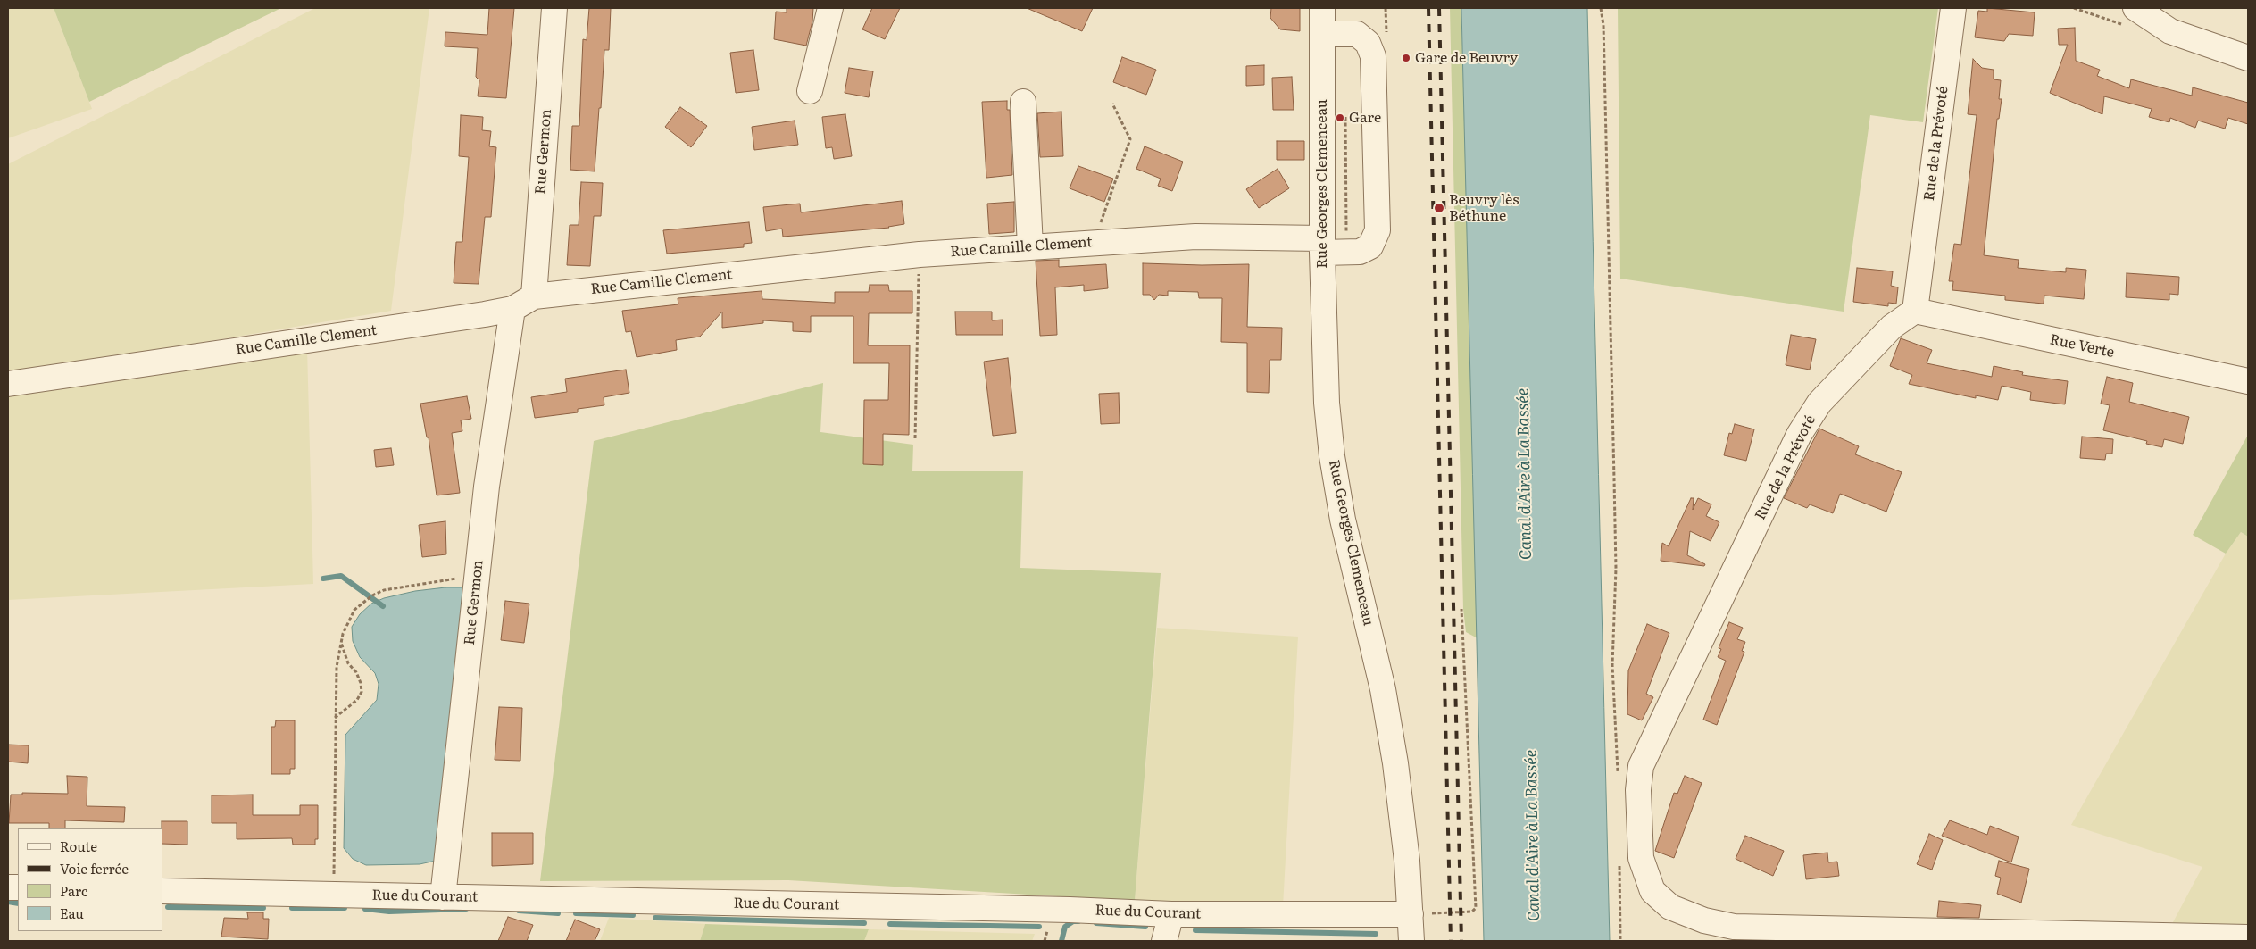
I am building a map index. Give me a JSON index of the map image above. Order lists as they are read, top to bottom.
{
  "streets": {
    "street": [
      "Rue de la Prévoté",
      "Rue Germon",
      "Rue Georges Clemenceau",
      "Rue Camille Clement",
      "Rue Verte",
      "Rue du Courant"
    ]
  },
  "crossings": [
    ["Rue de la Prévoté", "Rue Verte"],
    ["Rue Germon", "Rue Camille Clement"],
    ["Rue Germon", "Rue du Courant"],
    ["Rue Georges Clemenceau", "Rue Camille Clement"],
    ["Rue Georges Clemenceau", "Rue du Courant"]
  ],
  "water": ["Canal d'Aire à La Bassée"],
  "places": ["Gare de Beuvry", "Gare", "Beuvry lès Béthune"],
  "legend": [
    "Route",
    "Voie ferrée",
    "Parc",
    "Eau"
  ]
}
